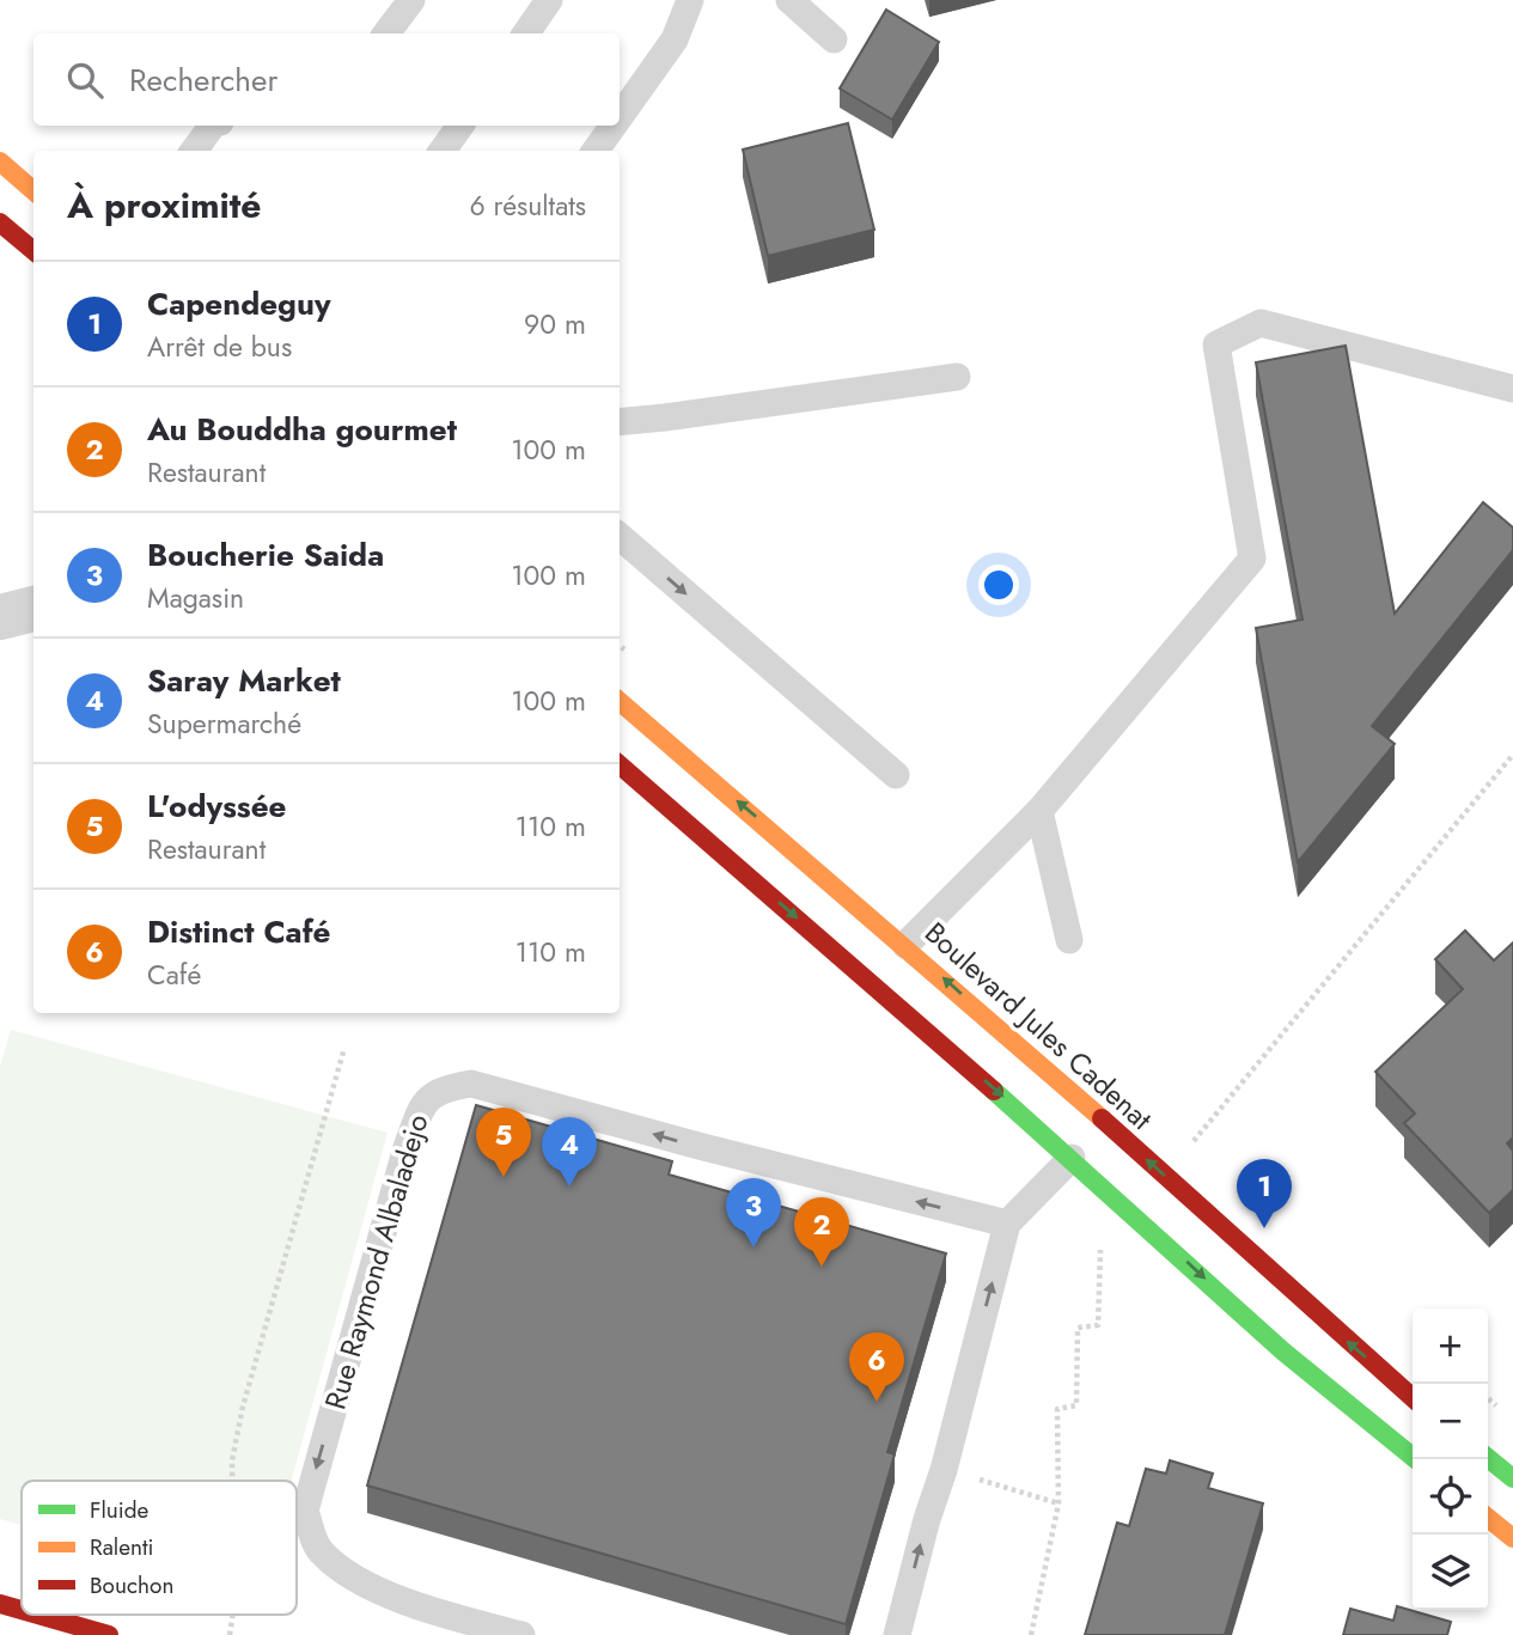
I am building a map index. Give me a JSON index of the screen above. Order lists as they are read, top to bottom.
{
  "streets": {
    "street": ["Boulevard Jules Cadenat"],
    "lane": ["Rue Raymond Albaladejo"]
  },
  "legend": ["Fluide", "Ralenti", "Bouchon"],
  "page": {
    "search": "Rechercher",
    "heading": ["À proximité", "6 résultats"],
    "list": [
      {
        "mark": "1",
        "name": "Capendeguy",
        "note": "Arrêt de bus",
        "value": "90 m"
      },
      {
        "mark": "2",
        "name": "Au Bouddha gourmet",
        "note": "Restaurant",
        "value": "100 m"
      },
      {
        "mark": "3",
        "name": "Boucherie Saida",
        "note": "Magasin",
        "value": "100 m"
      },
      {
        "mark": "4",
        "name": "Saray Market",
        "note": "Supermarché",
        "value": "100 m"
      },
      {
        "mark": "5",
        "name": "L'odyssée",
        "note": "Restaurant",
        "value": "110 m"
      },
      {
        "mark": "6",
        "name": "Distinct Café",
        "note": "Café",
        "value": "110 m"
      }
    ],
    "pins": [
      "5",
      "4",
      "1",
      "3",
      "2",
      "6"
    ],
    "map_buttons": ["+", "−"]
  }
}
